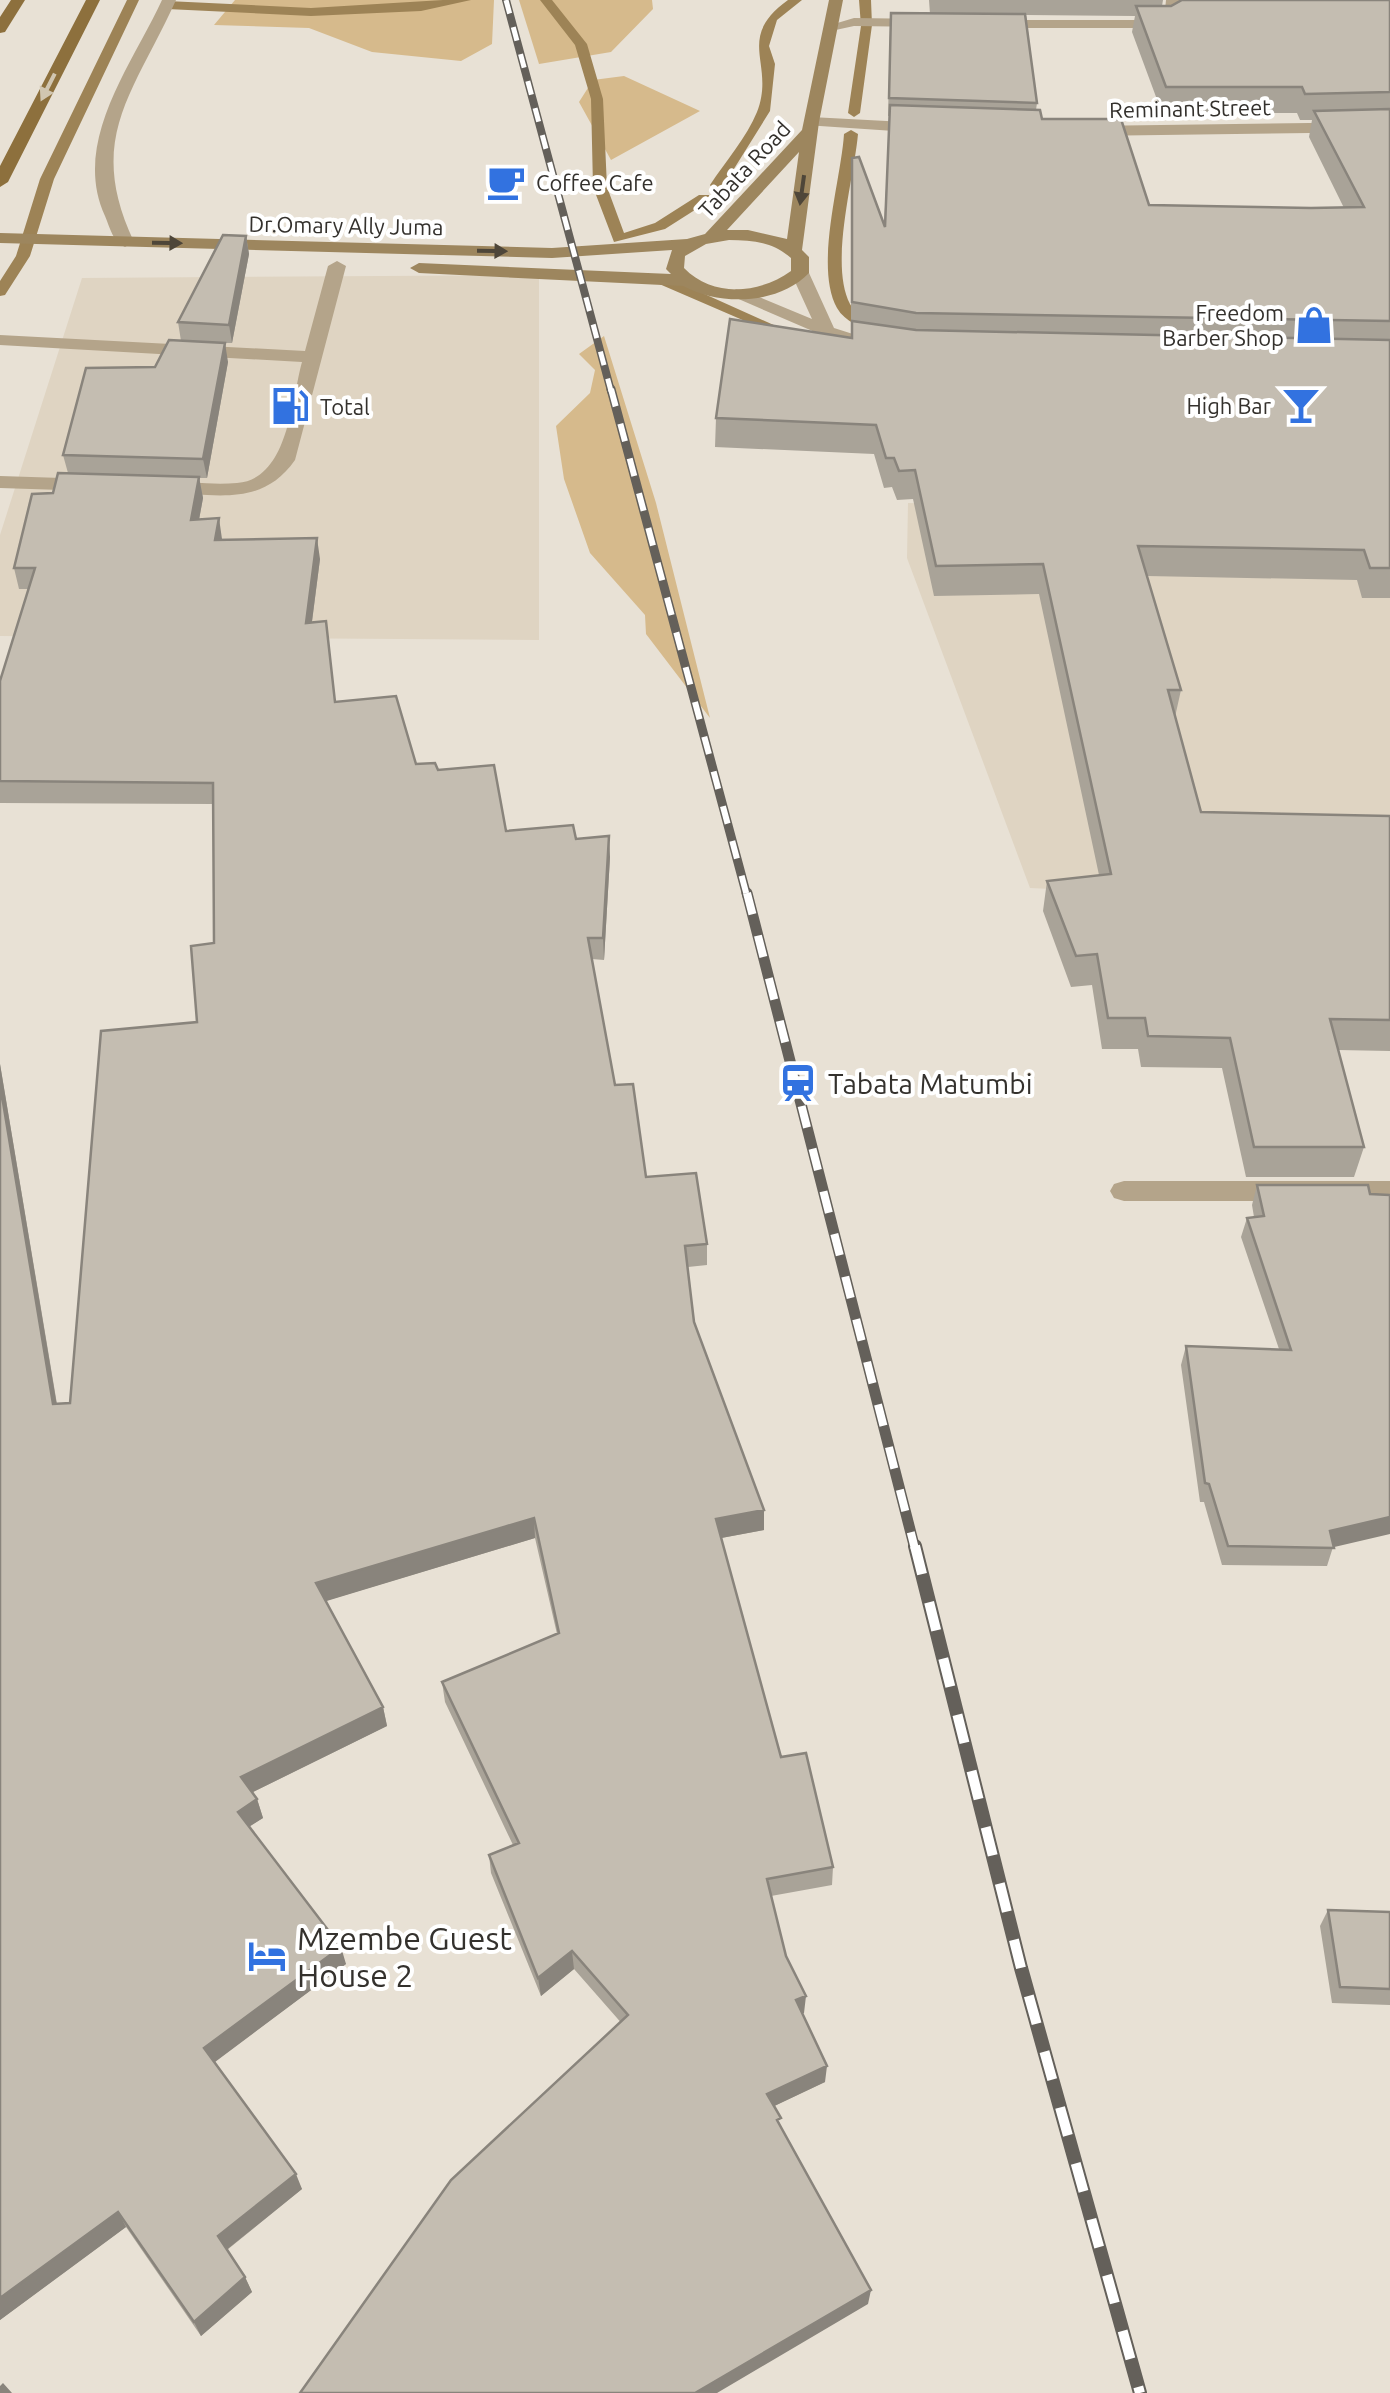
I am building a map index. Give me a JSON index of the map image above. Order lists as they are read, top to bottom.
{
  "streets": {
    "main road": ["Tabata Road", "Dr.Omary Ally Juma"],
    "street": ["Reminant Street"]
  },
  "crossings": [
    ["Tabata Road", "Dr.Omary Ally Juma"]
  ],
  "places": {
    "cafe": ["Coffee Cafe"],
    "shop": ["Freedom Barber Shop"],
    "bar": ["High Bar"],
    "fuel station": ["Total"],
    "station": ["Tabata Matumbi"],
    "hotel": ["Mzembe Guest House 2"]
  }
}
